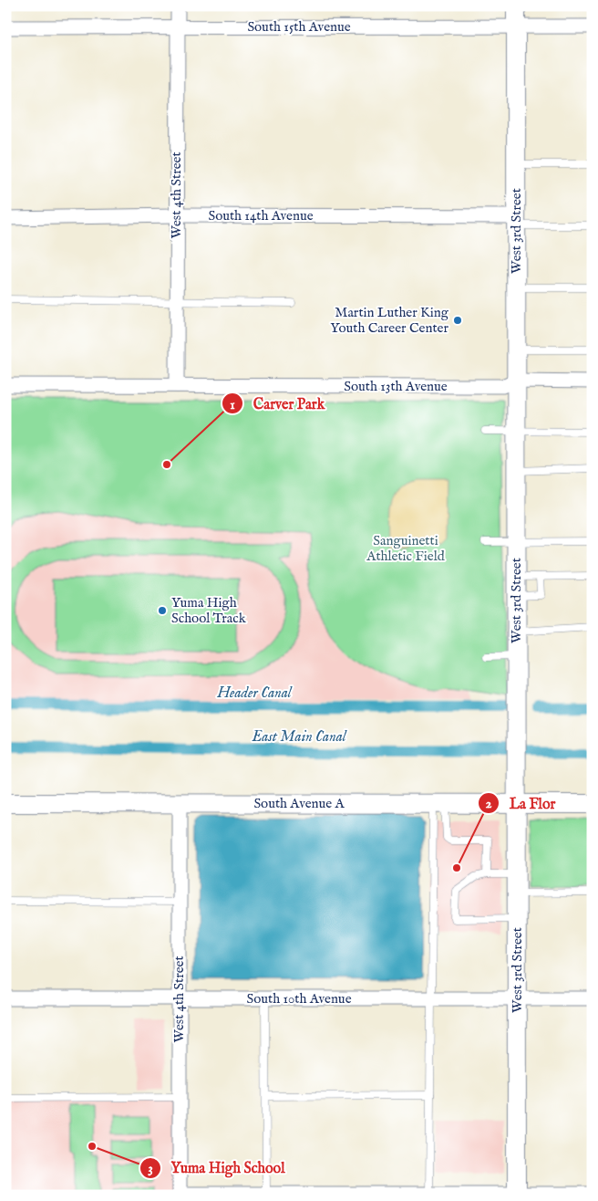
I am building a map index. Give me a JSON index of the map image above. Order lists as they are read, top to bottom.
{
  "streets": {
    "street": [
      "South 15th Avenue",
      "West 4th Street",
      "South 14th Avenue",
      "West 3rd Street",
      "South 13th Avenue",
      "South Avenue A",
      "South 10th Avenue"
    ]
  },
  "crossings": [
    ["South 15th Avenue", "West 4th Street"],
    ["South 15th Avenue", "West 3rd Street"],
    ["West 4th Street", "South 14th Avenue"],
    ["West 4th Street", "South 13th Avenue"],
    ["West 4th Street", "South Avenue A"],
    ["West 4th Street", "South 10th Avenue"],
    ["South 14th Avenue", "West 3rd Street"],
    ["West 3rd Street", "South 13th Avenue"],
    ["West 3rd Street", "South Avenue A"],
    ["West 3rd Street", "South 10th Avenue"]
  ],
  "water": ["Header Canal", "East Main Canal"],
  "parks": ["Sanguinetti Athletic Field"],
  "places": [
    "Martin Luther King Youth Career Center",
    "Carver Park",
    "Yuma High School Track",
    "La Flor",
    "Yuma High School"
  ]
}
